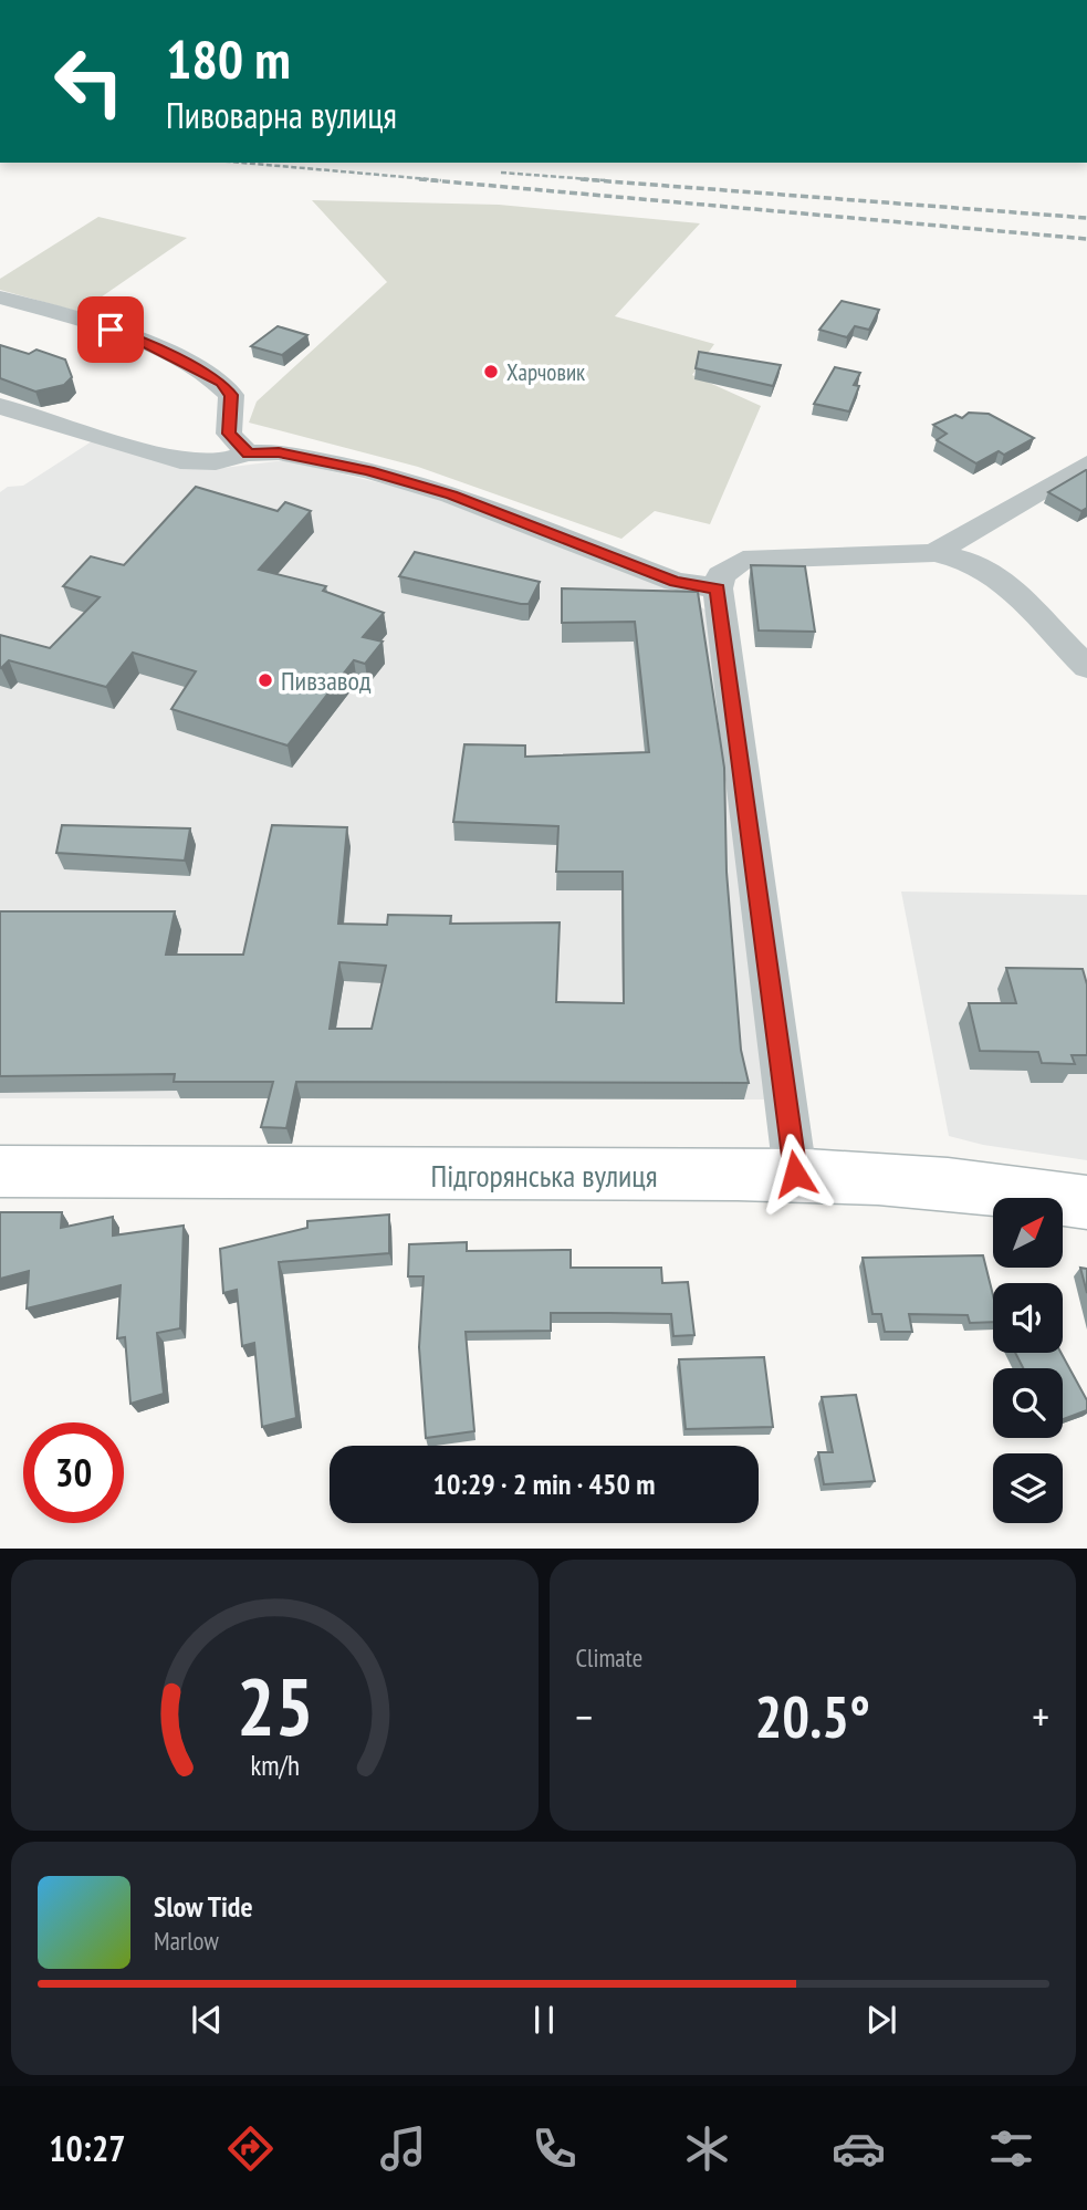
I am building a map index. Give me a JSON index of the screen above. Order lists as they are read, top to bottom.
{
  "streets": {
    "main road": ["Підгорянська вулиця"]
  },
  "places": ["Харчовик", "Пивзавод"],
  "north": "top right",
  "page": {
    "turn": ["180 m", "Пивоварна вулиця"],
    "limit": "30",
    "trip": "10:29 · 2 min · 450 m",
    "tile": "Climate",
    "heat": ["−", "20.5°", "+"],
    "song": ["Slow Tide", "Marlow"],
    "tabs": "10:27",
    "gauge": ["25", "km/h"]
  }
}
